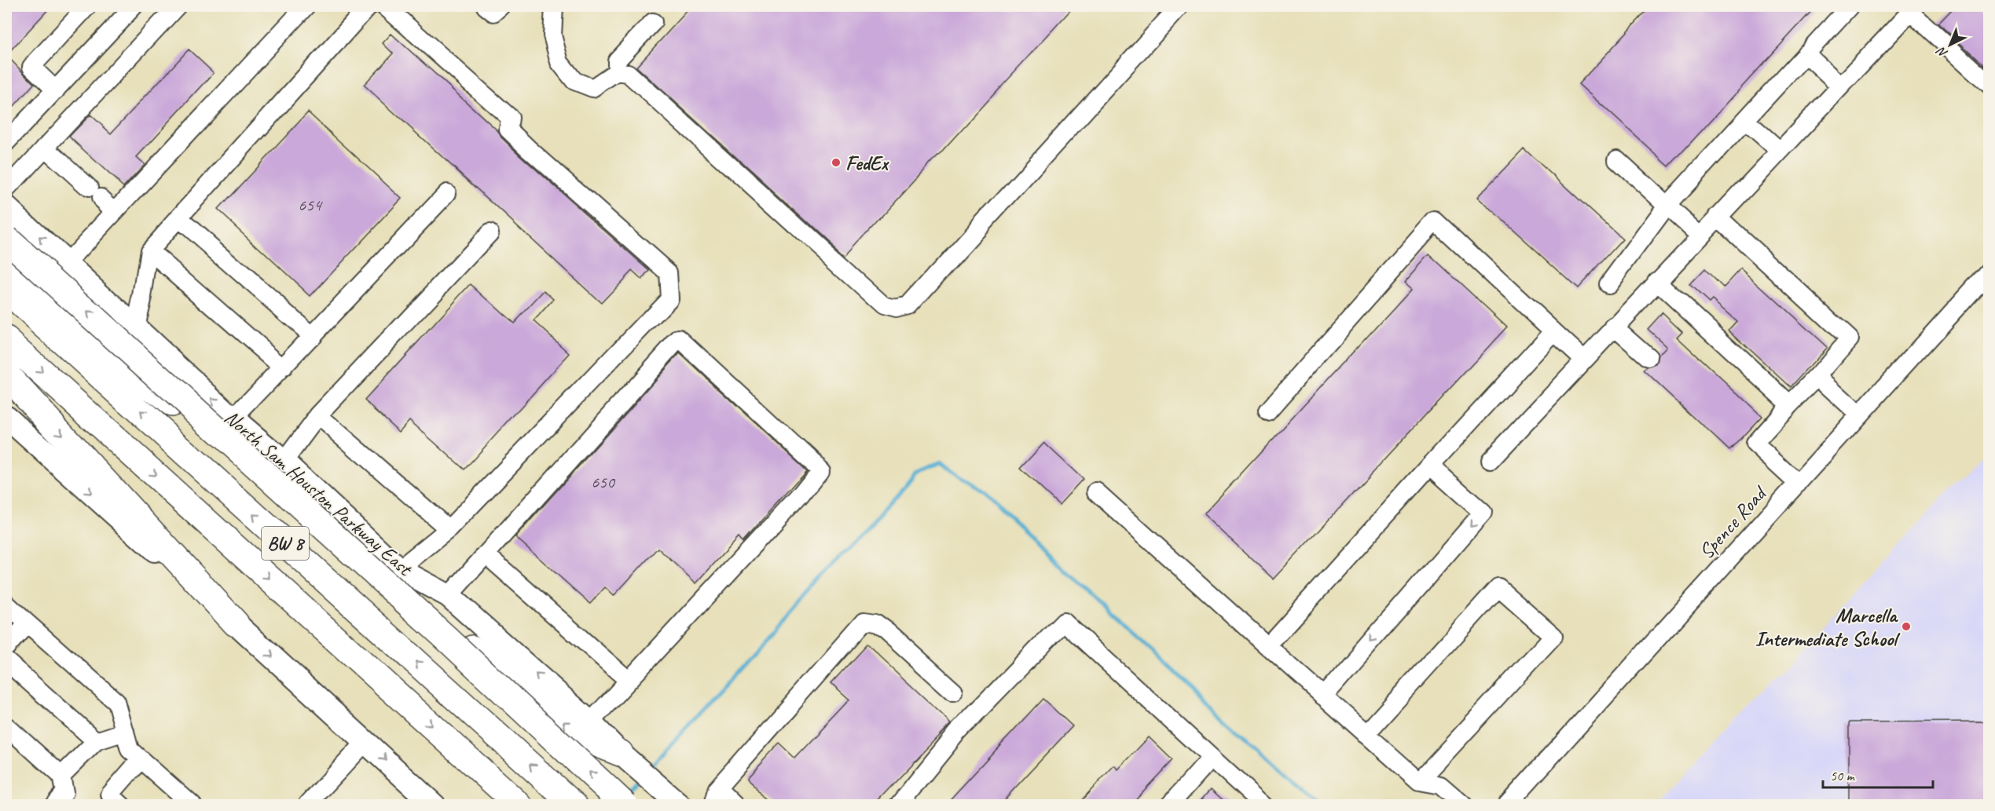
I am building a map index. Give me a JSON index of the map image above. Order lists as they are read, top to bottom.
{
  "streets": {
    "highway": ["BW 8"],
    "main road": ["North Sam Houston Parkway East"],
    "street": ["Spence Road"]
  },
  "places": ["FedEx", "Marcella Intermediate School"],
  "house_numbers": ["654", "650"],
  "scale_bar": "50 m",
  "north": "bottom left"
}
